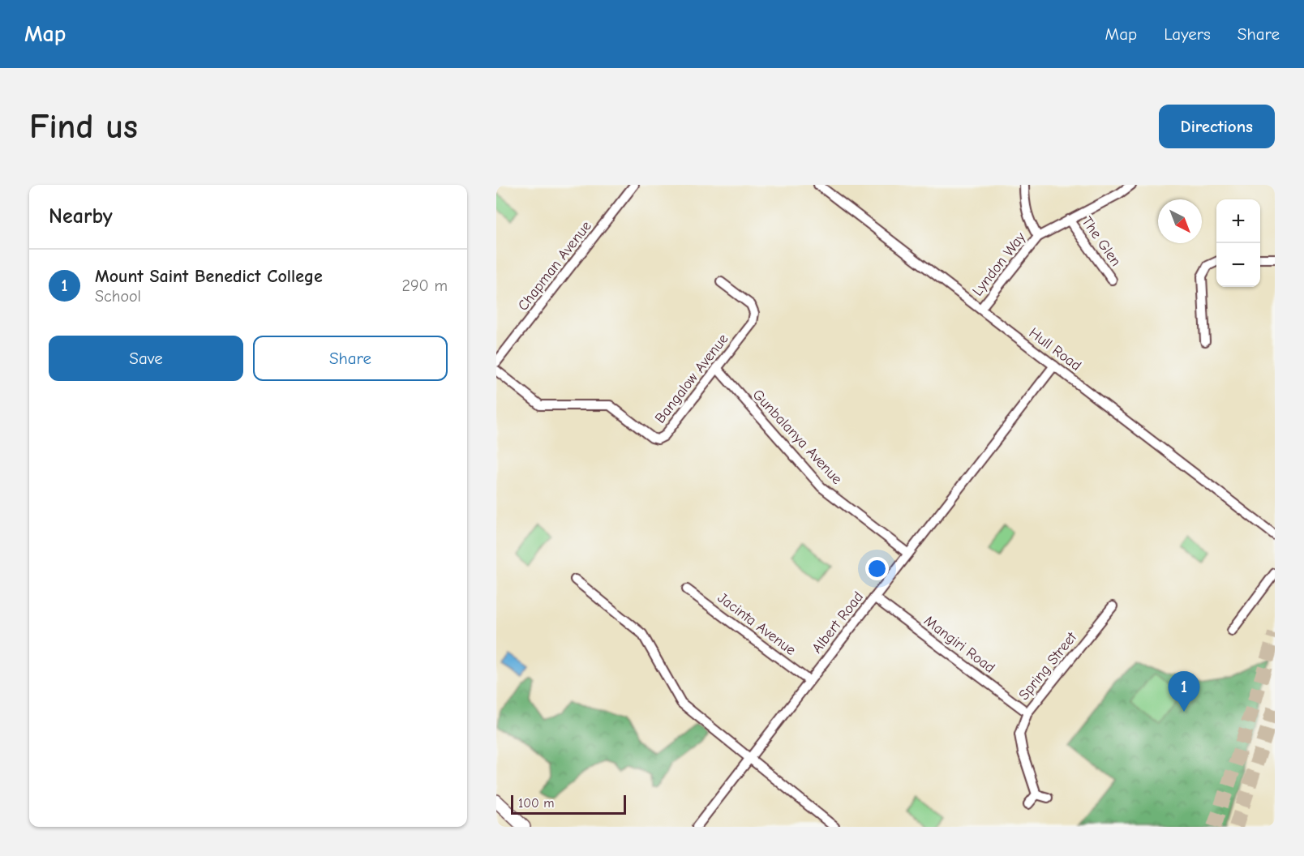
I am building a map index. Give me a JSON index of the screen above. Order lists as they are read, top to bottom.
{
  "streets": {
    "street": [
      "The Glen",
      "Lyndon Way",
      "Chapman Avenue",
      "Hull Road",
      "Bangalow Avenue",
      "Gunbalanya Avenue",
      "Albert Road",
      "Jacinta Avenue",
      "Mangiri Road",
      "Spring Street"
    ]
  },
  "crossings": [
    ["The Glen", "Lyndon Way"],
    ["Lyndon Way", "Hull Road"],
    ["Hull Road", "Albert Road"],
    ["Bangalow Avenue", "Gunbalanya Avenue"],
    ["Gunbalanya Avenue", "Albert Road"],
    ["Albert Road", "Jacinta Avenue"],
    ["Albert Road", "Mangiri Road"],
    ["Mangiri Road", "Spring Street"]
  ],
  "scale_bar": "100 m",
  "north": "bottom right",
  "page": {
    "header": "Map",
    "nav": ["Map", "Layers", "Share"],
    "buttons": [
      "Directions",
      ["Save", "Share"]
    ],
    "title": "Find us",
    "heading": "Nearby",
    "map_buttons": ["+", "−"],
    "list": [
      {
        "mark": "1",
        "name": "Mount Saint Benedict College",
        "note": "School",
        "value": "290 m"
      }
    ],
    "pins": "1",
    "scale": "100 m"
  }
}
